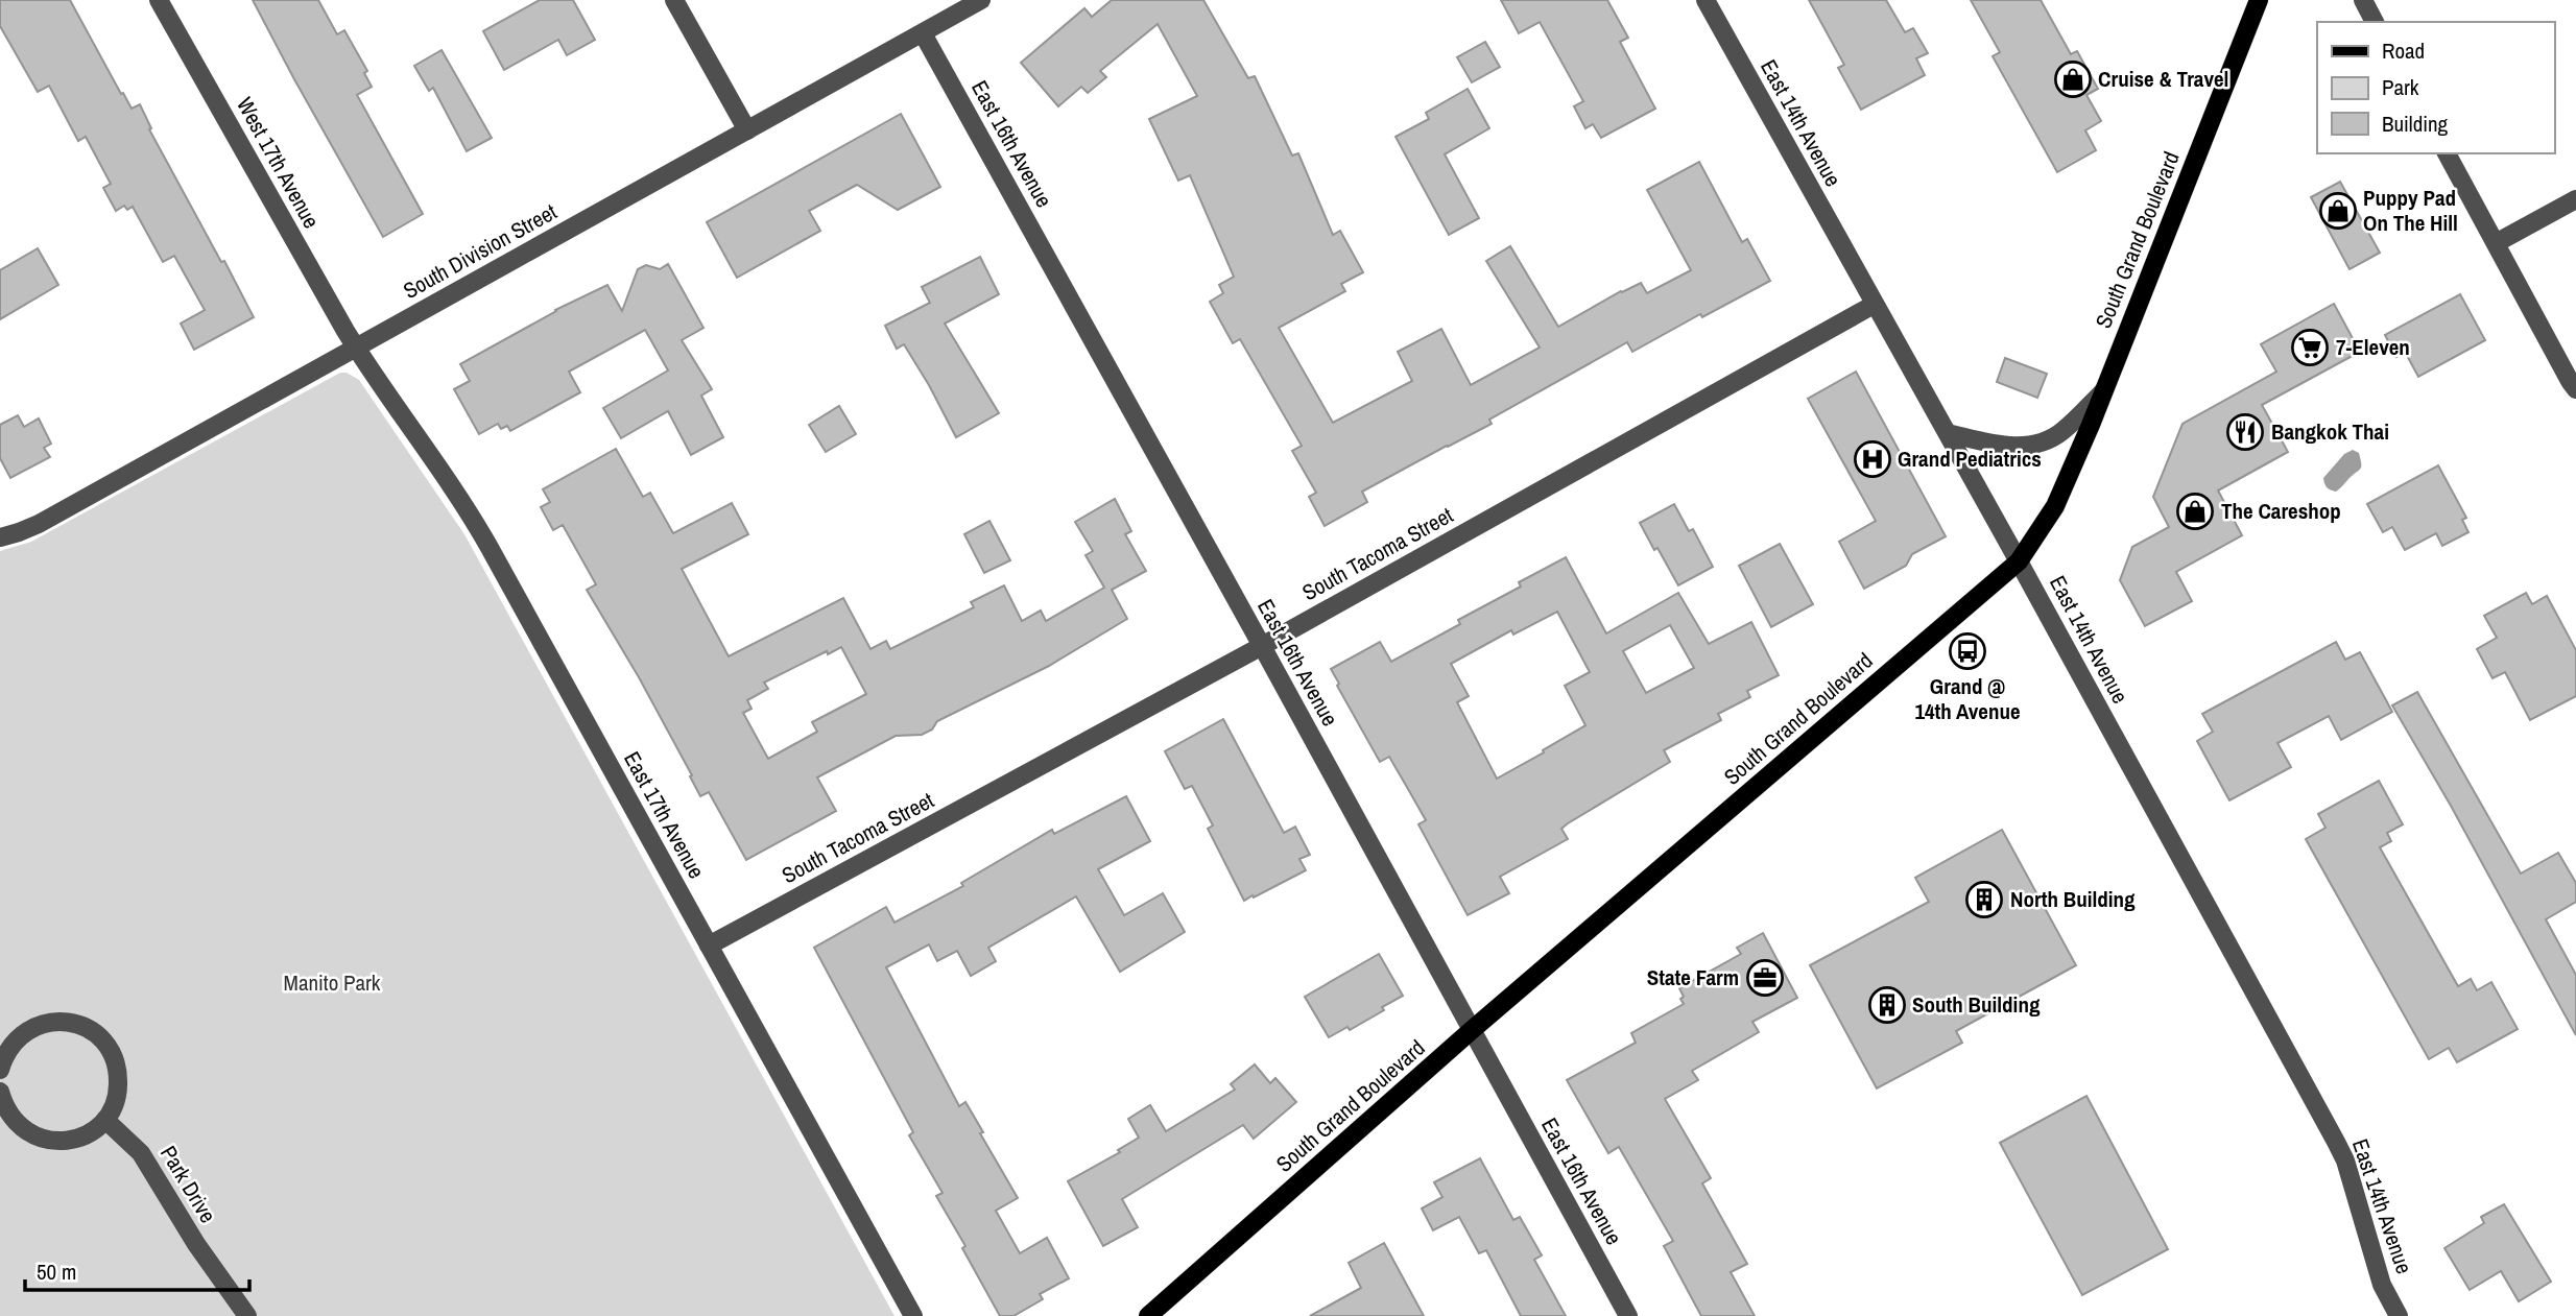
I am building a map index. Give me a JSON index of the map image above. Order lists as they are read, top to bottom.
{
  "streets": {
    "main road": ["South Grand Boulevard"],
    "street": [
      "East 14th Avenue",
      "East 16th Avenue",
      "West 17th Avenue",
      "South Division Street",
      "South Tacoma Street",
      "East 17th Avenue",
      "Park Drive"
    ]
  },
  "crossings": [
    ["East 14th Avenue", "South Grand Boulevard"],
    ["East 14th Avenue", "South Tacoma Street"],
    ["East 16th Avenue", "South Grand Boulevard"],
    ["East 16th Avenue", "South Division Street"],
    ["East 16th Avenue", "South Tacoma Street"],
    ["West 17th Avenue", "South Division Street"],
    ["West 17th Avenue", "East 17th Avenue"],
    ["South Division Street", "East 17th Avenue"],
    ["South Tacoma Street", "East 17th Avenue"]
  ],
  "parks": ["Manito Park"],
  "places": {
    "shop": ["Cruise & Travel", "Puppy Pad On The Hill", "The Careshop"],
    "supermarket": ["7-Eleven"],
    "restaurant": ["Bangkok Thai"],
    "hospital": ["Grand Pediatrics"],
    "bus stop": ["Grand @ 14th Avenue"],
    "building": ["North Building", "South Building"],
    "office": ["State Farm"]
  },
  "legend": ["Road", "Park", "Building"],
  "scale_bar": "50 m"
}
